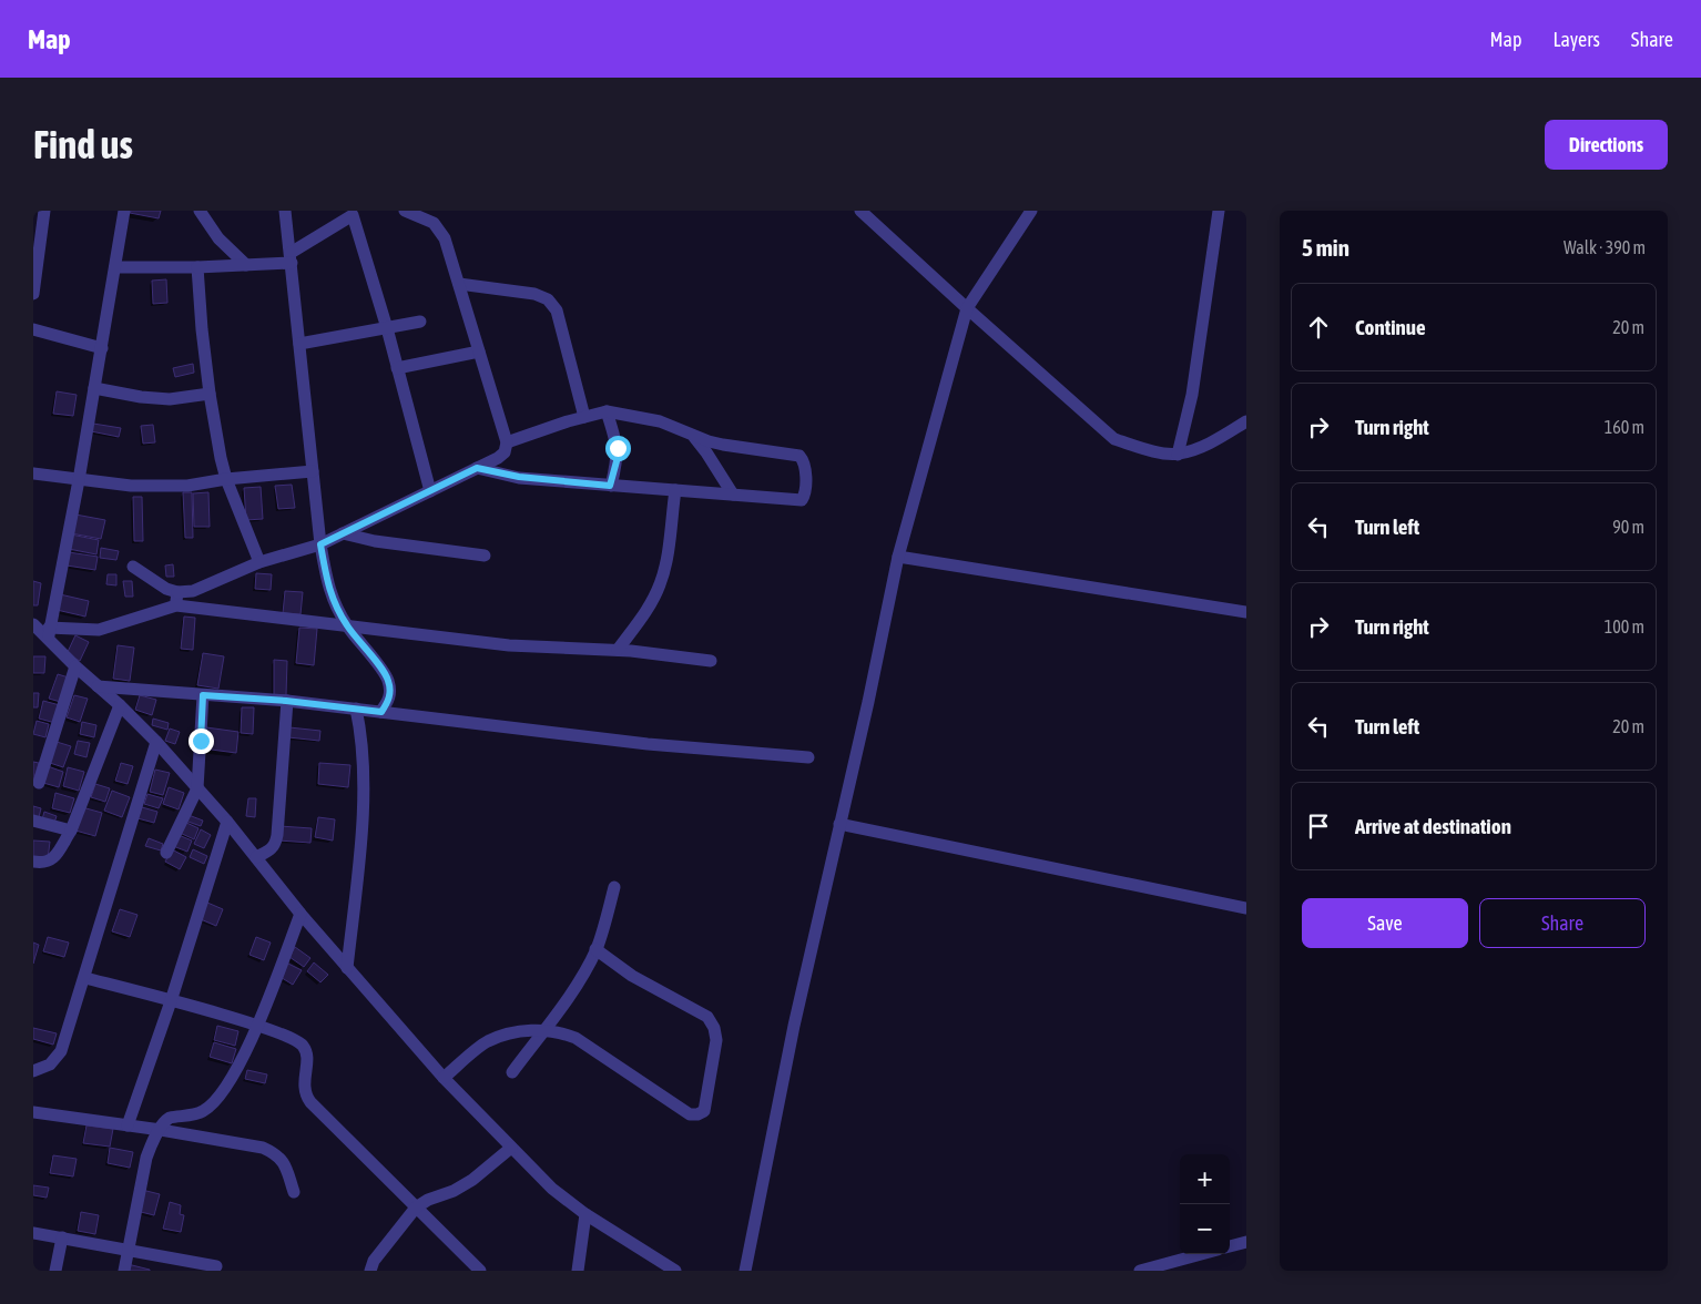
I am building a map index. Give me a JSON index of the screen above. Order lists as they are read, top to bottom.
{
  "page": {
    "header": "Map",
    "nav": ["Map", "Layers", "Share"],
    "buttons": [
      "Directions",
      ["Save", "Share"]
    ],
    "title": "Find us",
    "heading": ["5 min", "Walk · 390 m"],
    "list": [
      ["Continue", "20 m"],
      ["Turn right", "160 m"],
      ["Turn left", "90 m"],
      ["Turn right", "100 m"],
      ["Turn left", "20 m"],
      "Arrive at destination"
    ],
    "map_buttons": ["+", "−"]
  }
}
